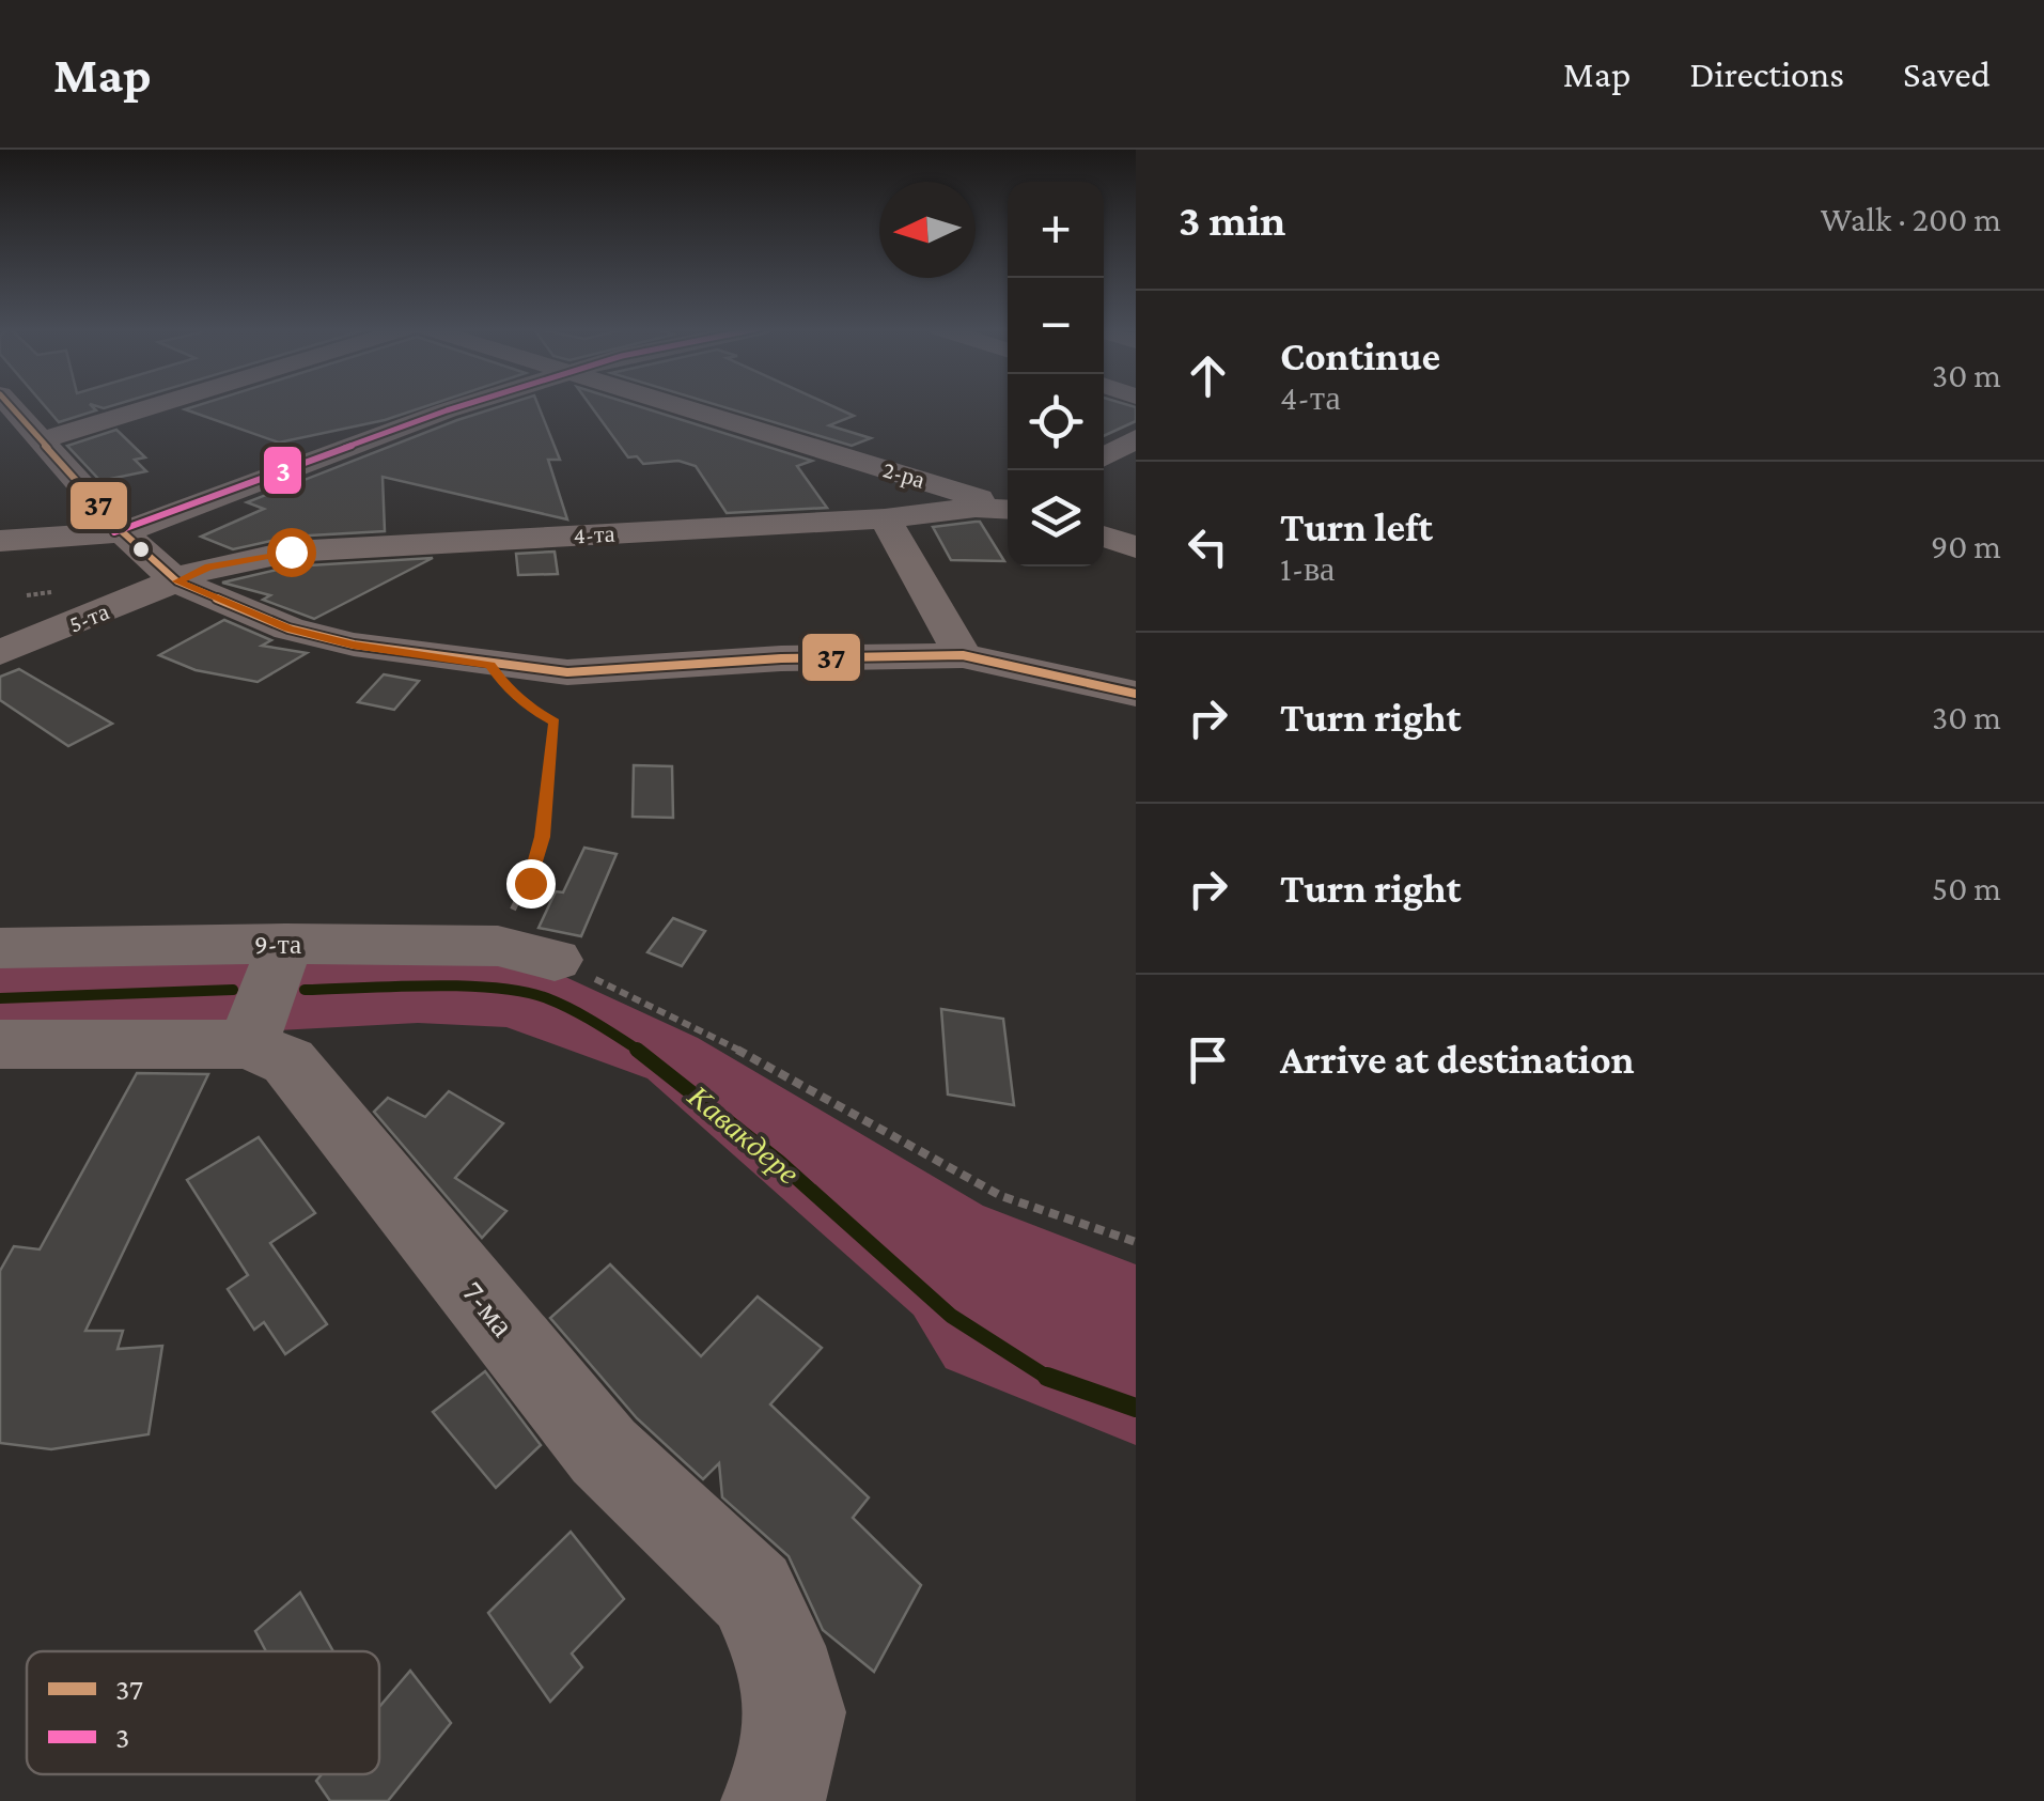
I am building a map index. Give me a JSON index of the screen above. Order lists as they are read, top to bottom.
{
  "streets": {
    "street": [
      "2-ра",
      "4-та",
      "5-та",
      "9-та",
      "7-ма"
    ]
  },
  "crossings": [
    ["4-та", "5-та"]
  ],
  "water": ["Кавакдере"],
  "lines": ["transit line 37", "transit line 3"],
  "legend": ["37", "3"],
  "north": "left",
  "page": {
    "header": "Map",
    "nav": ["Map", "Directions", "Saved"],
    "heading": ["3 min", "Walk · 200 m"],
    "map_buttons": ["+", "−"],
    "list": [
      ["Continue", "4-та", "30 m"],
      ["Turn left", "1-ва", "90 m"],
      ["Turn right", "30 m"],
      ["Turn right", "50 m"],
      "Arrive at destination"
    ]
  }
}
